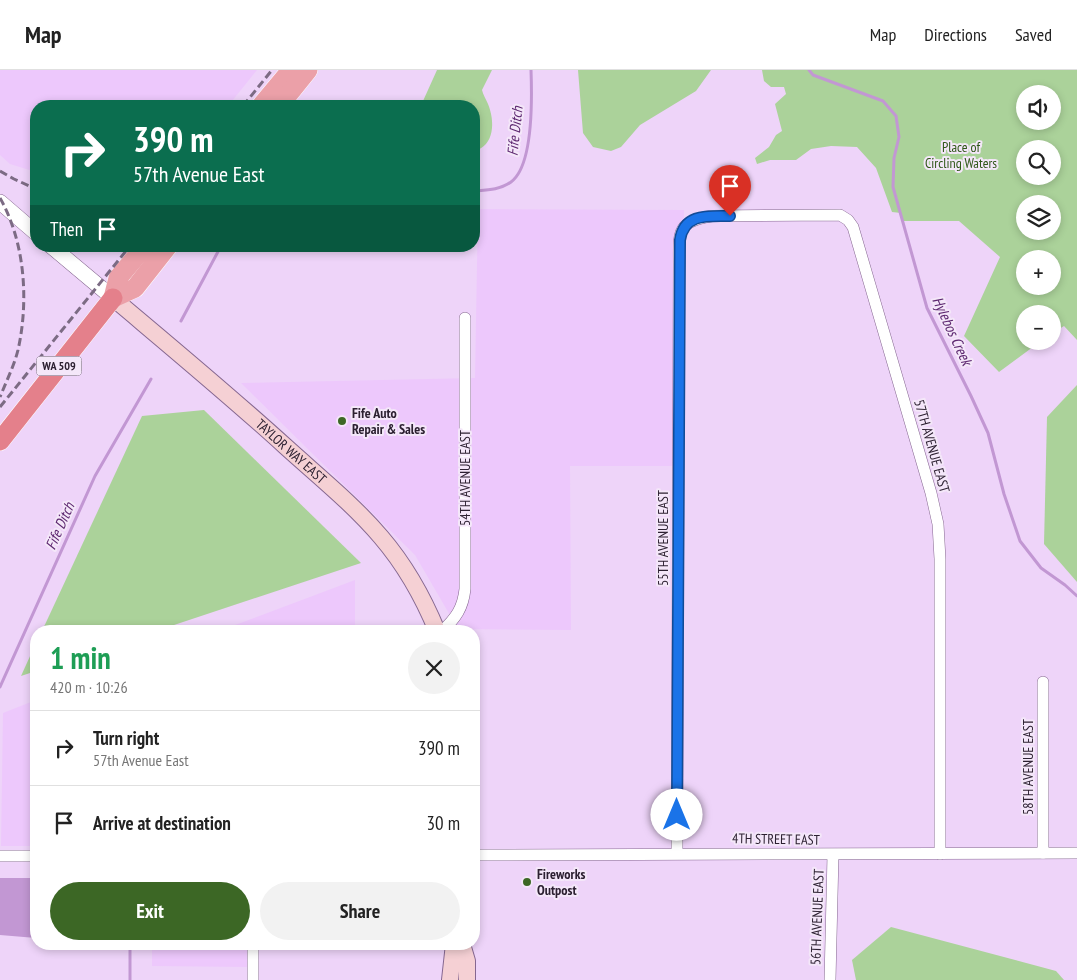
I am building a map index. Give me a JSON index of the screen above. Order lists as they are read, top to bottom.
{
  "streets": {
    "highway": ["WA 509"],
    "main road": ["TAYLOR WAY EAST"],
    "street": [
      "57TH AVENUE EAST",
      "54TH AVENUE EAST",
      "55TH AVENUE EAST",
      "58TH AVENUE EAST",
      "4TH STREET EAST",
      "56TH AVENUE EAST"
    ]
  },
  "crossings": [
    ["WA 509", "TAYLOR WAY EAST"],
    ["57TH AVENUE EAST", "55TH AVENUE EAST"],
    ["57TH AVENUE EAST", "4TH STREET EAST"],
    ["55TH AVENUE EAST", "4TH STREET EAST"],
    ["58TH AVENUE EAST", "4TH STREET EAST"],
    ["4TH STREET EAST", "56TH AVENUE EAST"]
  ],
  "water": ["Fife Ditch", "Hylebos Creek"],
  "parks": ["Place of Circling Waters"],
  "places": ["Fife Auto Repair & Sales", "Fireworks Outpost"],
  "page": {
    "header": "Map",
    "nav": ["Map", "Directions", "Saved"],
    "map_buttons": ["+", "−"],
    "turn": ["390 m", "57th Avenue East"],
    "then": "Then",
    "heading": ["1 min", "420 m · 10:26"],
    "list": [
      {
        "name": "Turn right",
        "note": "57th Avenue East",
        "value": "390 m"
      },
      {
        "name": "Arrive at destination",
        "value": "30 m"
      }
    ],
    "buttons": ["Exit", "Share"]
  }
}
